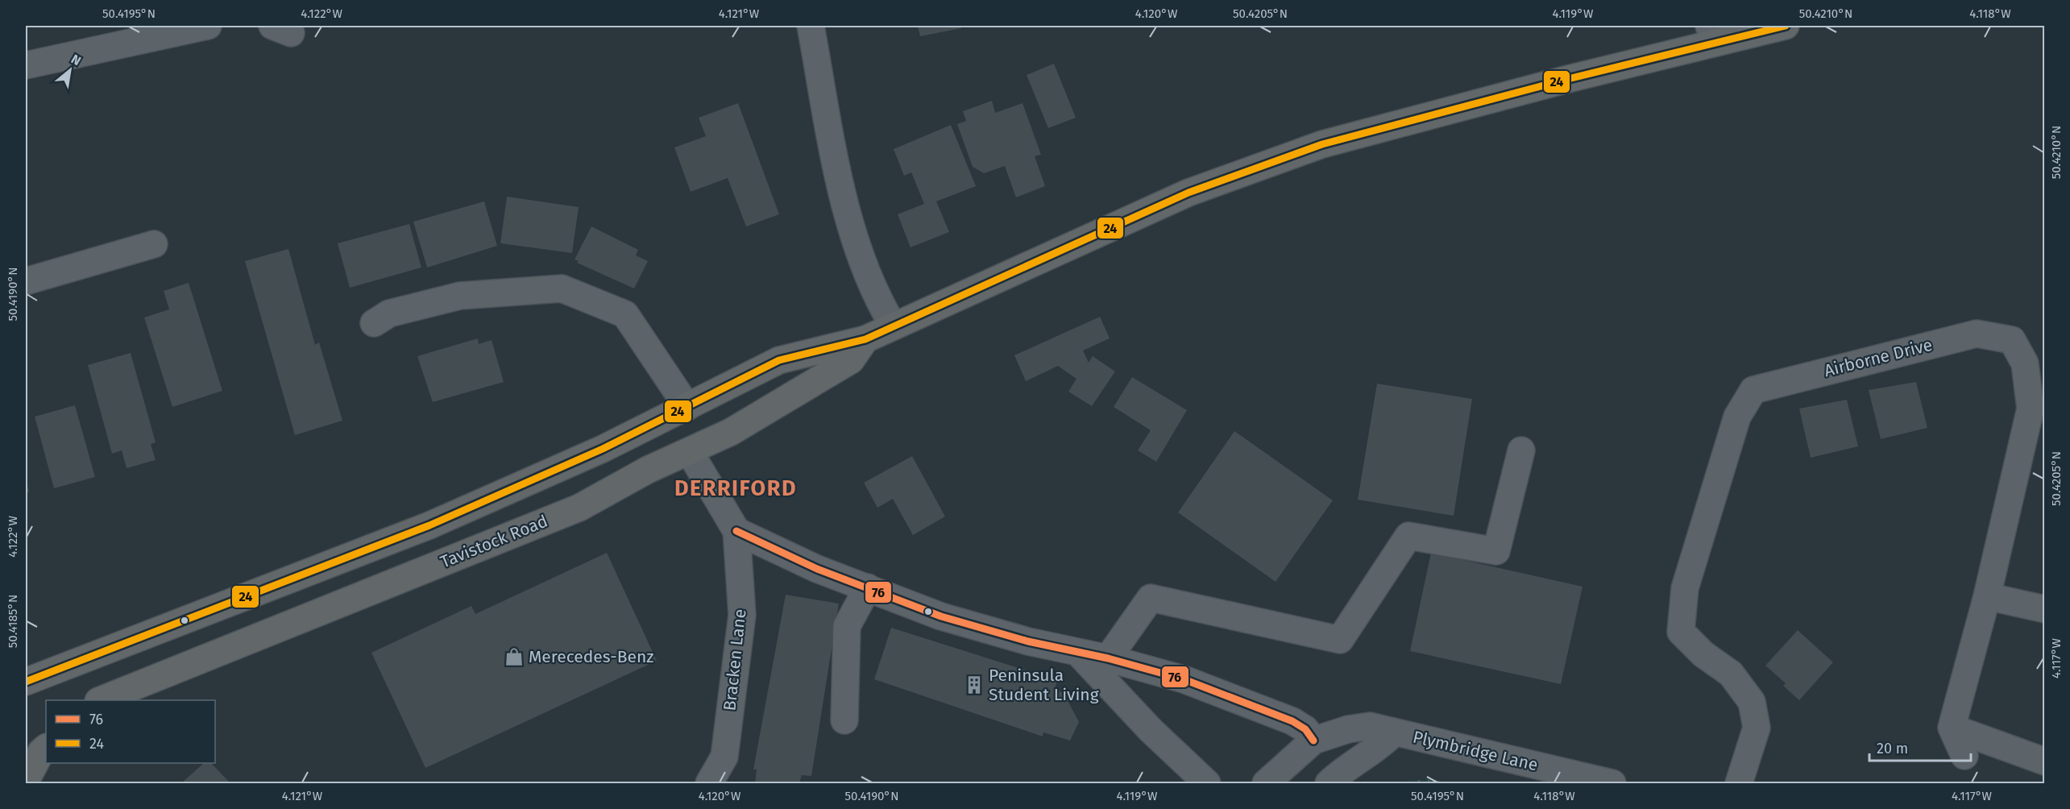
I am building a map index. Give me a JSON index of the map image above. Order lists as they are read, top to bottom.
{
  "streets": {
    "highway": ["Tavistock Road"],
    "street": ["Airborne Drive", "Bracken Lane", "Plymbridge Lane"]
  },
  "districts": ["DERRIFORD"],
  "places": {
    "shop": ["Merecedes-Benz"],
    "building": ["Peninsula Student Living"]
  },
  "lines": ["transit line 24", "transit line 76"],
  "legend": ["76", "24"],
  "scale_bar": "20 m",
  "north": "top right",
  "coordinates": [
    "50.4195°N",
    "4.122°W",
    "4.121°W",
    "4.120°W",
    "50.4205°N",
    "4.119°W",
    "50.4210°N",
    "4.118°W",
    "50.4190°N",
    "50.4185°N",
    "4.117°W"
  ]
}
